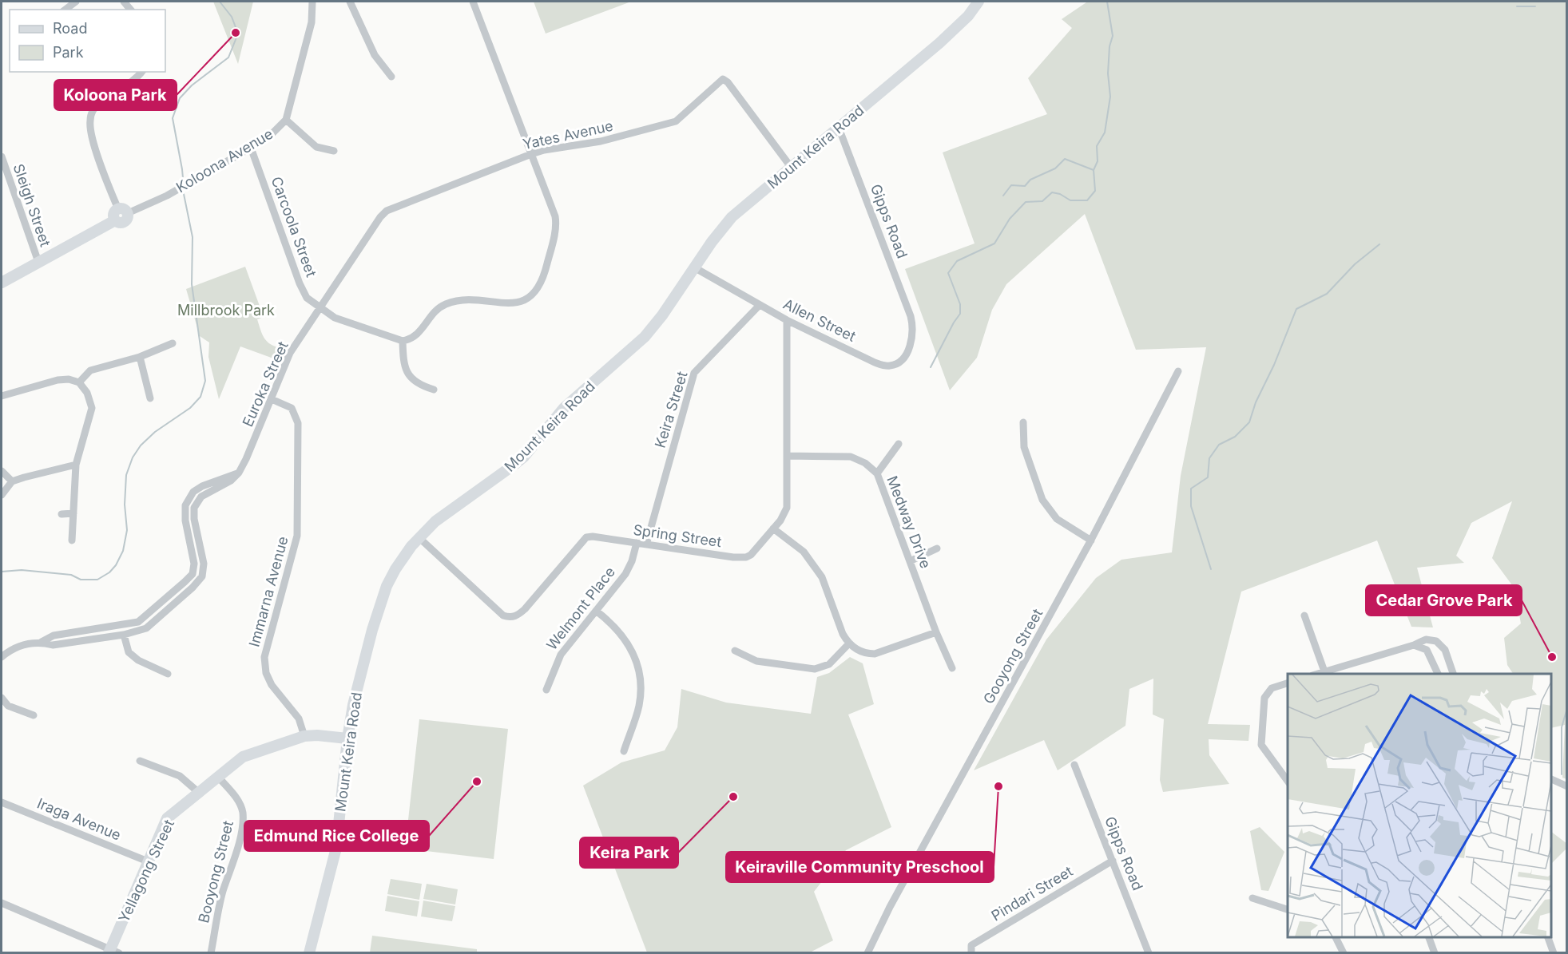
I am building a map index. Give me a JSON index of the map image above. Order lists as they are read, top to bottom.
{
  "streets": {
    "main road": ["Mount Keira Road", "Yellagong Street"],
    "street": [
      "Yates Avenue",
      "Koloona Avenue",
      "Sleigh Street",
      "Gipps Road",
      "Carcoola Street",
      "Allen Street",
      "Euroka Street",
      "Keira Street",
      "Medway Drive",
      "Spring Street",
      "Immarna Avenue",
      "Welmont Place",
      "Gooyong Street",
      "Iraga Avenue",
      "Booyong Street",
      "Pindari Street"
    ]
  },
  "crossings": [
    ["Yates Avenue", "Mount Keira Road"],
    ["Yates Avenue", "Carcoola Street"],
    ["Yates Avenue", "Euroka Street"],
    ["Mount Keira Road", "Gipps Road"],
    ["Mount Keira Road", "Allen Street"],
    ["Mount Keira Road", "Spring Street"],
    ["Mount Keira Road", "Yellagong Street"],
    ["Koloona Avenue", "Carcoola Street"],
    ["Gipps Road", "Allen Street"],
    ["Gipps Road", "Pindari Street"],
    ["Carcoola Street", "Euroka Street"],
    ["Allen Street", "Keira Street"],
    ["Allen Street", "Spring Street"],
    ["Euroka Street", "Immarna Avenue"],
    ["Keira Street", "Spring Street"],
    ["Medway Drive", "Spring Street"],
    ["Spring Street", "Welmont Place"],
    ["Immarna Avenue", "Yellagong Street"],
    ["Iraga Avenue", "Yellagong Street"],
    ["Yellagong Street", "Booyong Street"]
  ],
  "parks": ["Millbrook Park"],
  "places": [
    "Koloona Park",
    "Cedar Grove Park",
    "Edmund Rice College",
    "Keiraville Community Preschool",
    "Keira Park"
  ],
  "legend": ["Road", "Park"]
}
